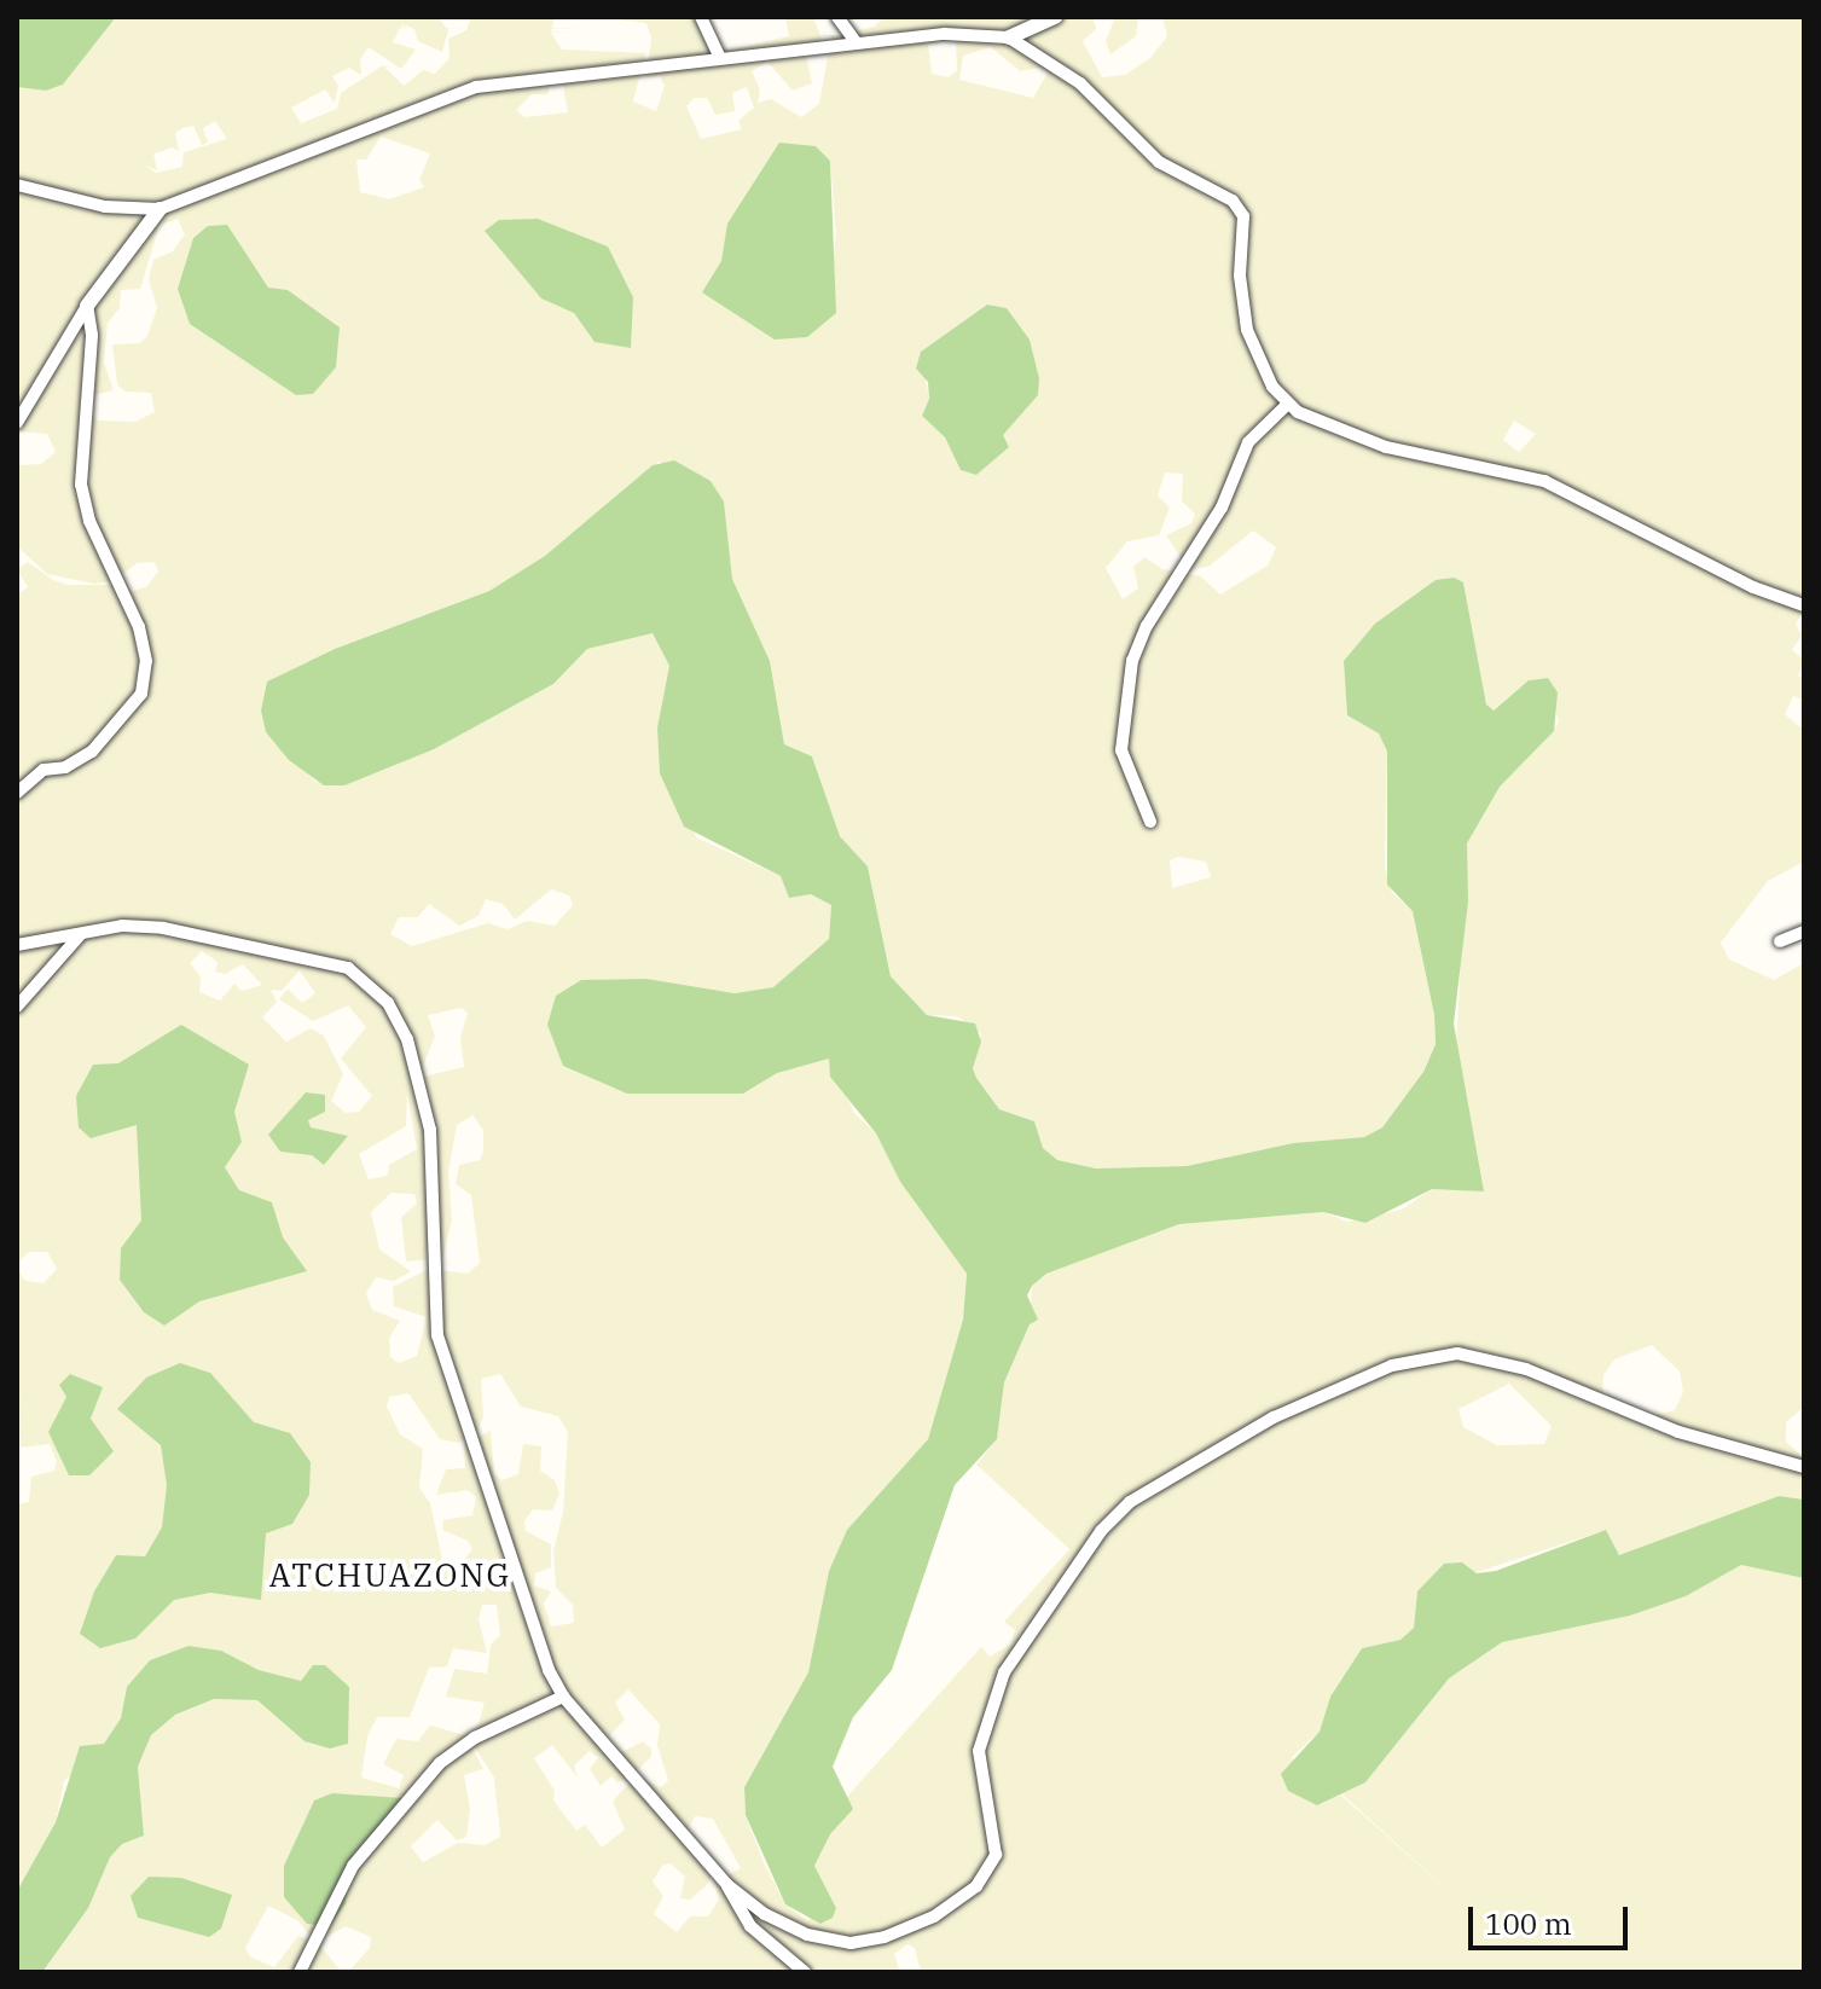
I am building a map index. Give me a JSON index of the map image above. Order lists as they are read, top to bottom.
{
  "districts": ["ATCHUAZONG"],
  "scale_bar": "100 m"
}
